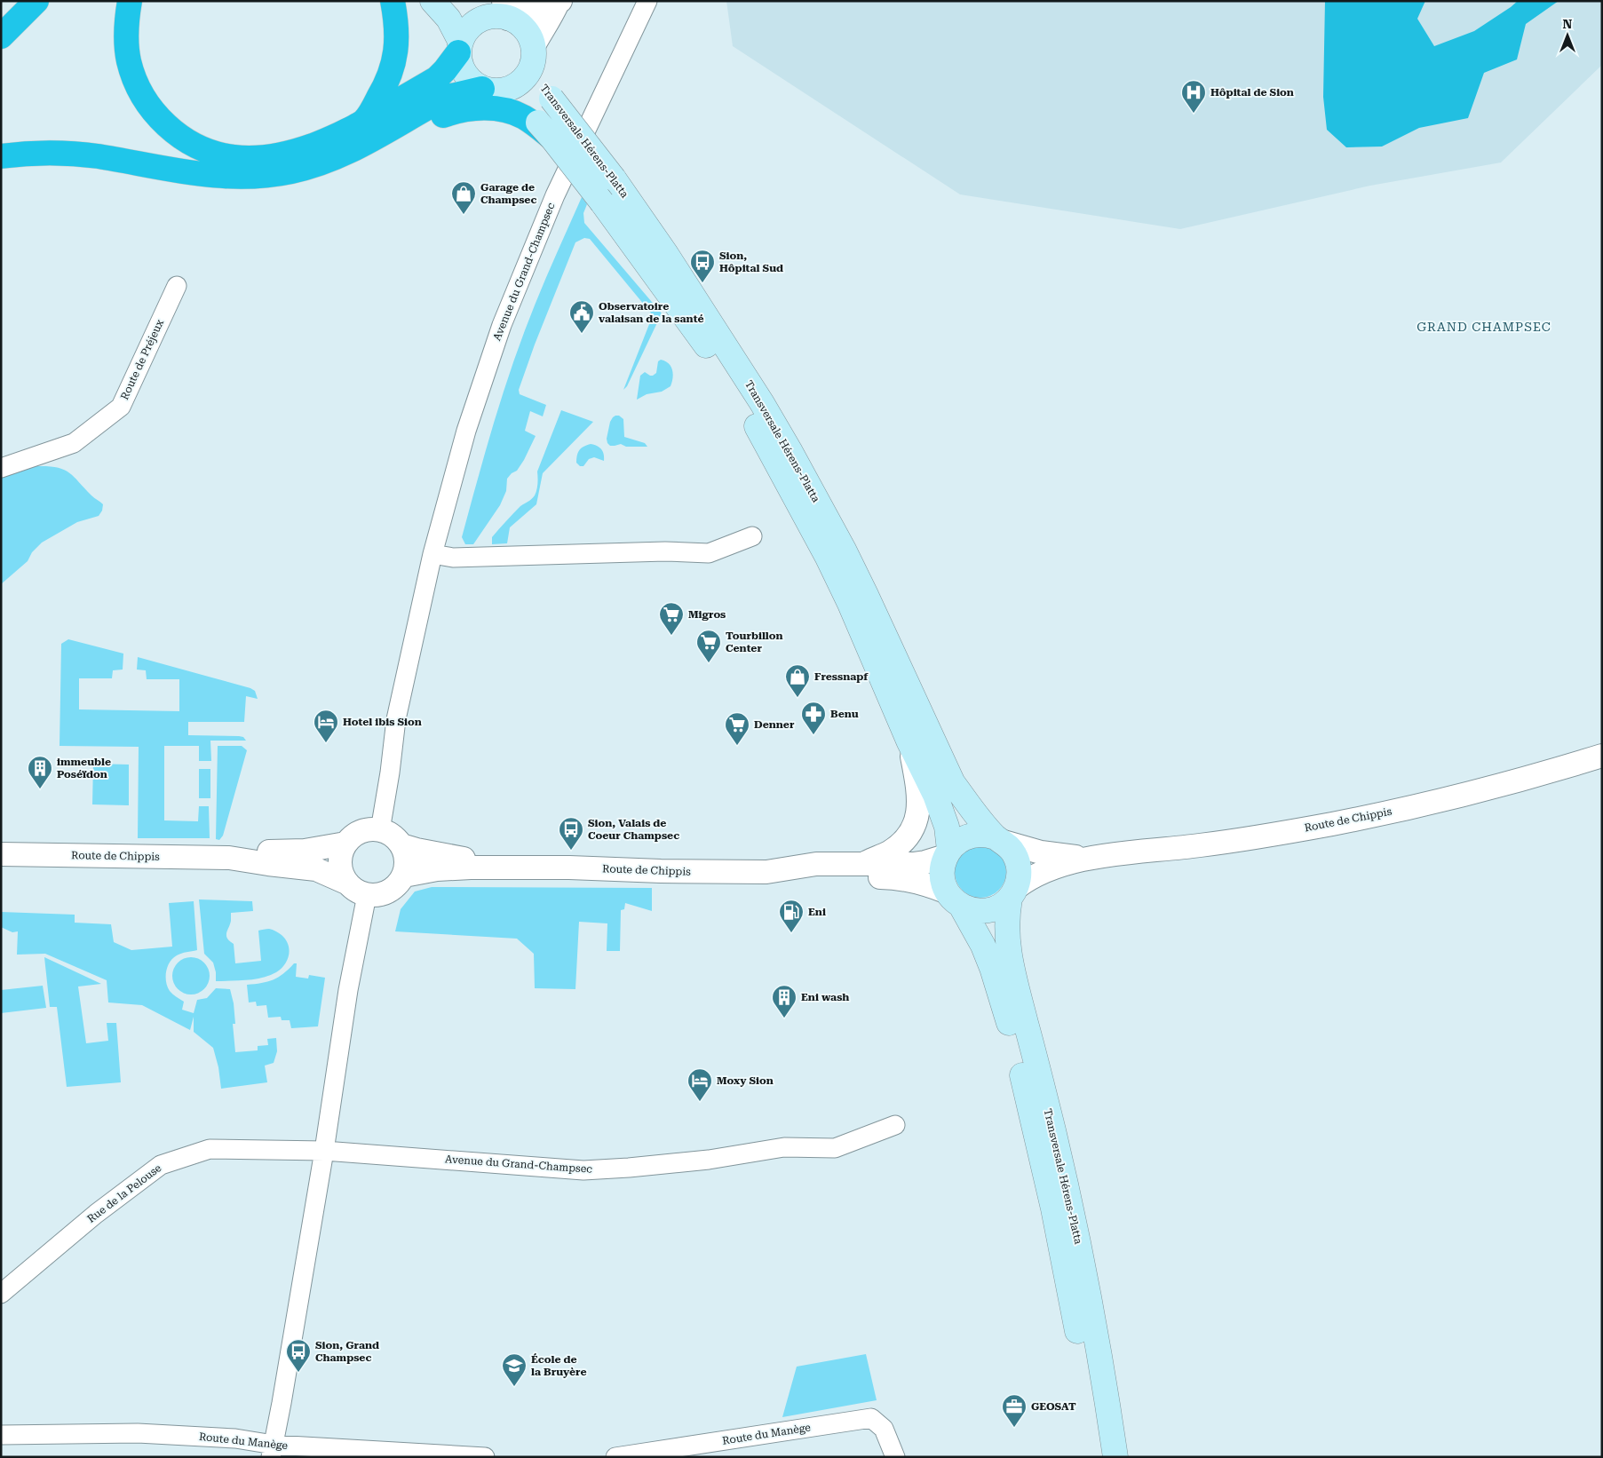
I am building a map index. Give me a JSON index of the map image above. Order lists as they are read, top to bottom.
{
  "streets": {
    "main road": ["Transversale Hérens-Platta"],
    "street": [
      "Avenue du Grand-Champsec",
      "Route de Préjeux",
      "Route de Chippis",
      "Rue de la Pelouse",
      "Route du Manège"
    ]
  },
  "crossings": [
    ["Transversale Hérens-Platta", "Route de Chippis"],
    ["Avenue du Grand-Champsec", "Route de Chippis"],
    ["Avenue du Grand-Champsec", "Rue de la Pelouse"]
  ],
  "districts": ["GRAND CHAMPSEC"],
  "places": {
    "hospital": ["Hôpital de Sion"],
    "shop": ["Garage de Champsec", "Fressnapf"],
    "bus stop": ["Sion, Hôpital Sud", "Sion, Valais de Coeur Champsec", "Sion, Grand Champsec"],
    "public building": ["Observatoire valaisan de la santé"],
    "supermarket": ["Migros", "Tourbillon Center", "Denner"],
    "pharmacy": ["Benu"],
    "hotel": ["Hotel ibis Sion", "Moxy Sion"],
    "building": ["immeuble Poséïdon", "Eni wash"],
    "fuel station": ["Eni"],
    "school or university": ["École de la Bruyère"],
    "office": ["GEOSAT"]
  },
  "north": "top"
}
